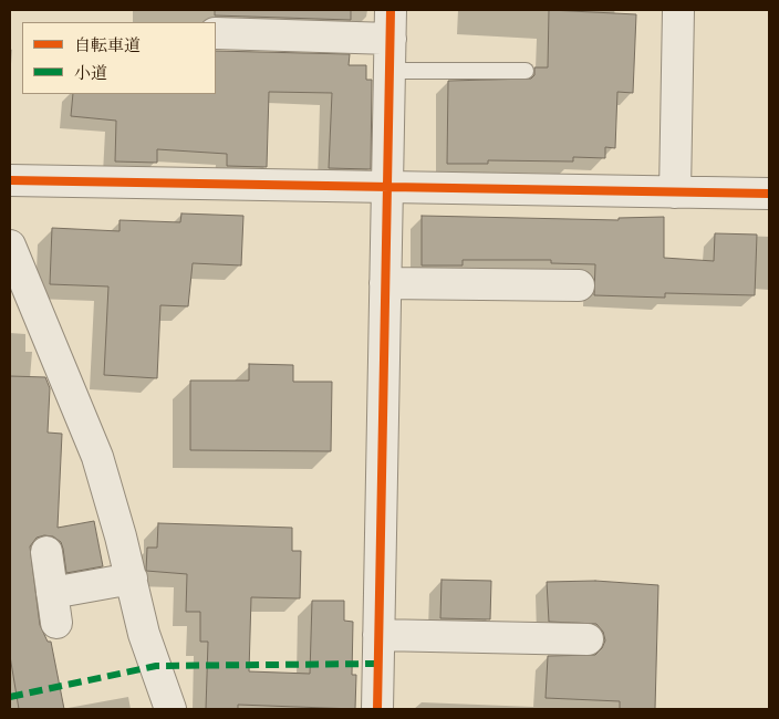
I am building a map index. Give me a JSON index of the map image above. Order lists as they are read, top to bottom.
{
  "legend": ["自転車道", "小道"]
}
